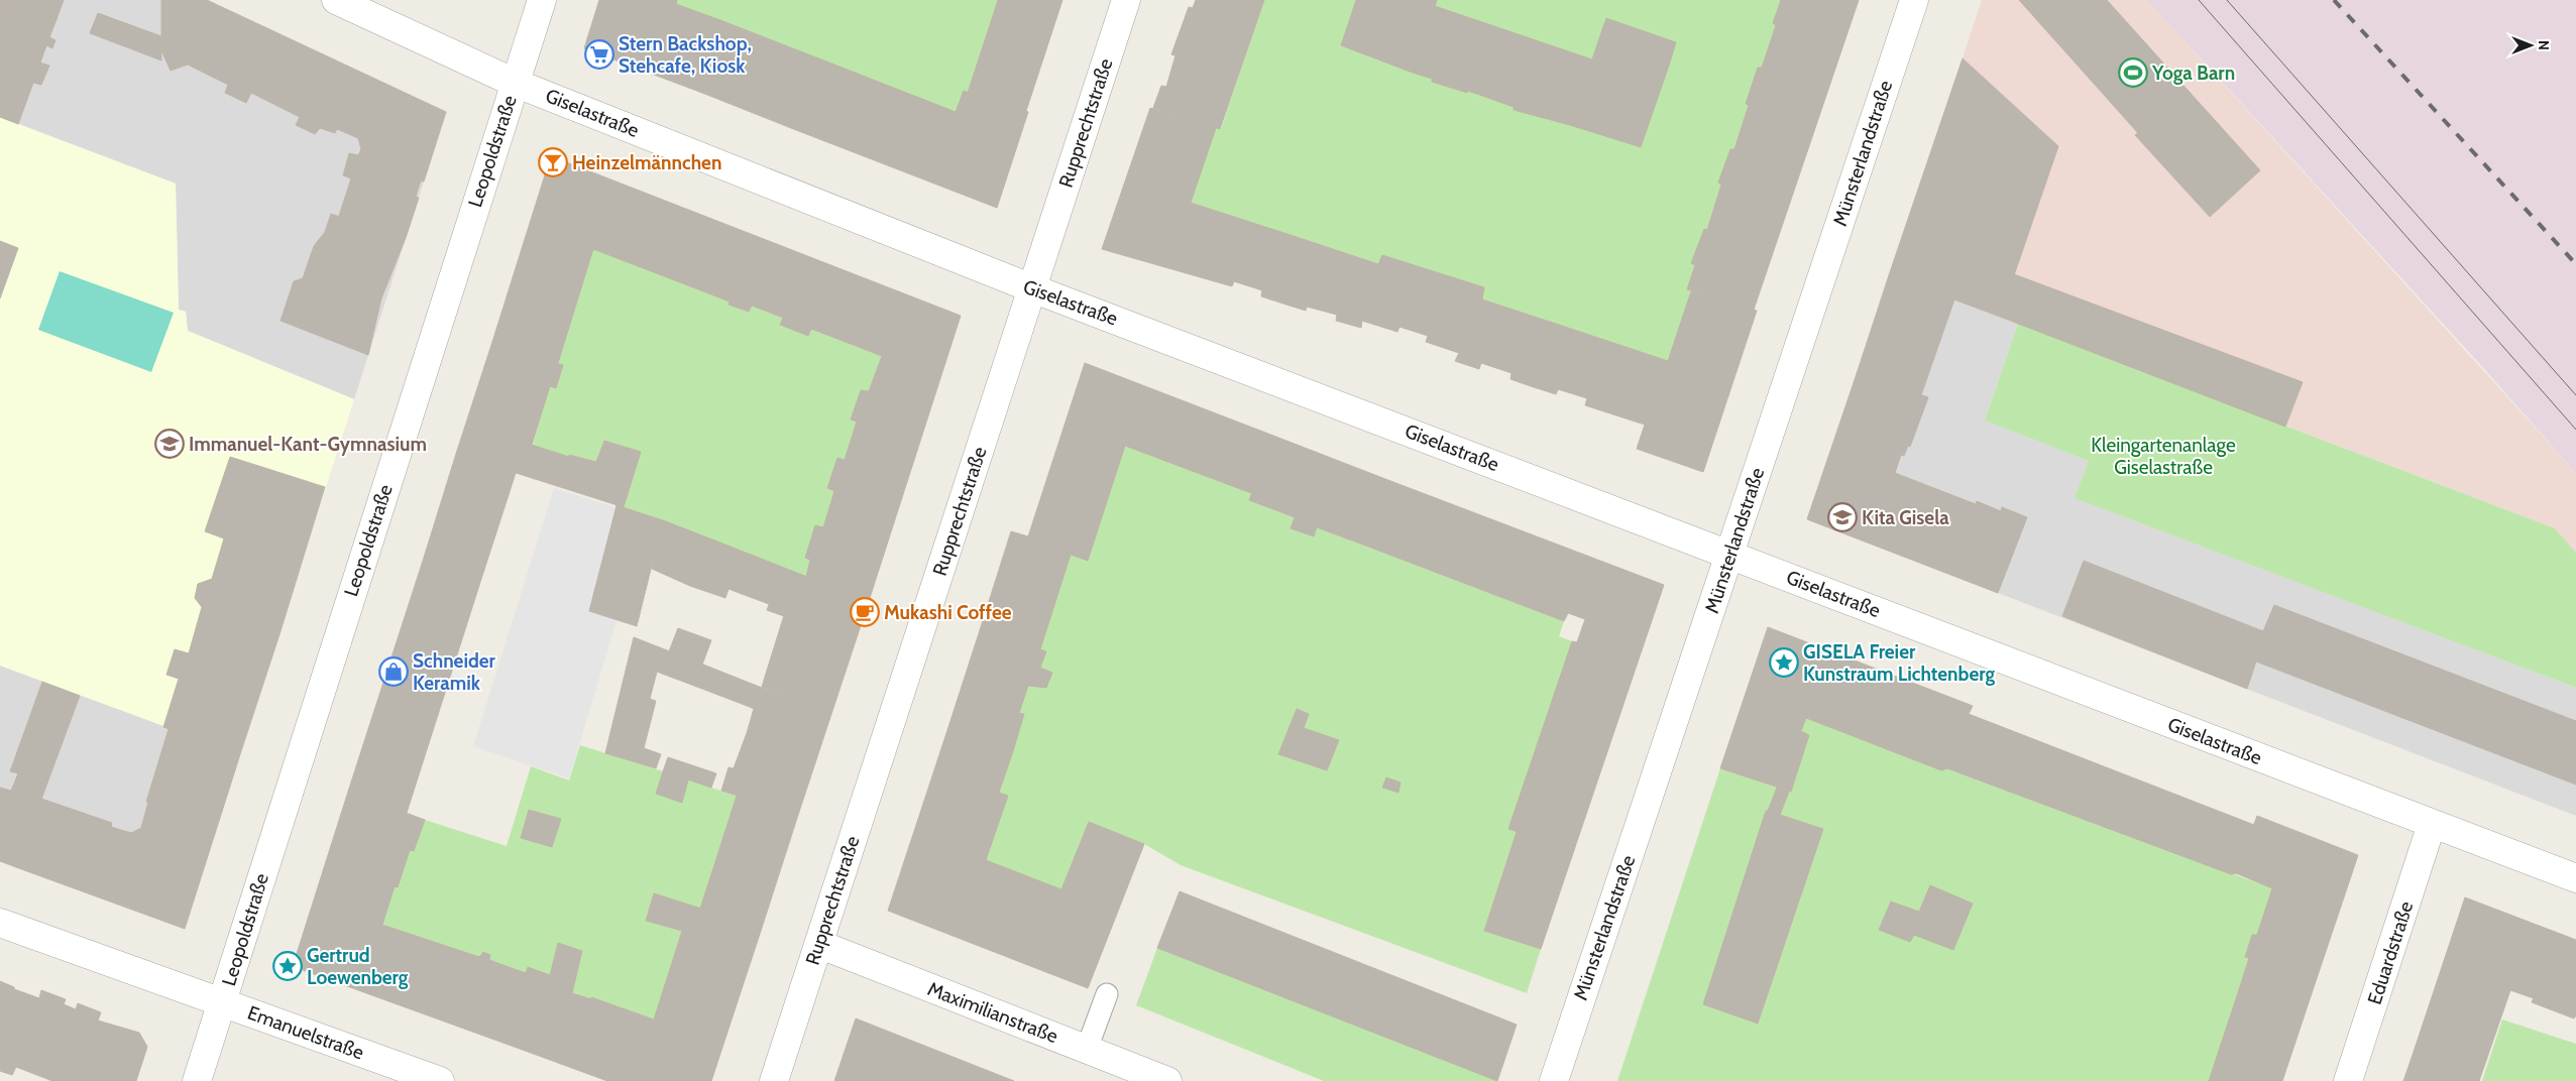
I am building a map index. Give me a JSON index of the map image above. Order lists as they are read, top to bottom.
{
  "streets": {
    "street": [
      "Giselastraße",
      "Rupprechtstraße",
      "Leopoldstraße",
      "Münsterlandstraße",
      "Eduardstraße",
      "Maximilianstraße",
      "Emanuelstraße"
    ]
  },
  "crossings": [
    ["Giselastraße", "Rupprechtstraße"],
    ["Giselastraße", "Leopoldstraße"],
    ["Giselastraße", "Münsterlandstraße"],
    ["Giselastraße", "Eduardstraße"],
    ["Rupprechtstraße", "Maximilianstraße"],
    ["Leopoldstraße", "Emanuelstraße"]
  ],
  "parks": ["Kleingartenanlage Giselastraße"],
  "places": {
    "supermarket": ["Stern Backshop, Stehcafe, Kiosk"],
    "sports": ["Yoga Barn"],
    "bar": ["Heinzelmännchen"],
    "school or university": ["Immanuel-Kant-Gymnasium", "Kita Gisela"],
    "cafe": ["Mukashi Coffee"],
    "place": ["GISELA Freier Kunstraum Lichtenberg", "Gertrud Loewenberg"],
    "shop": ["Schneider Keramik"]
  },
  "north": "right"
}
